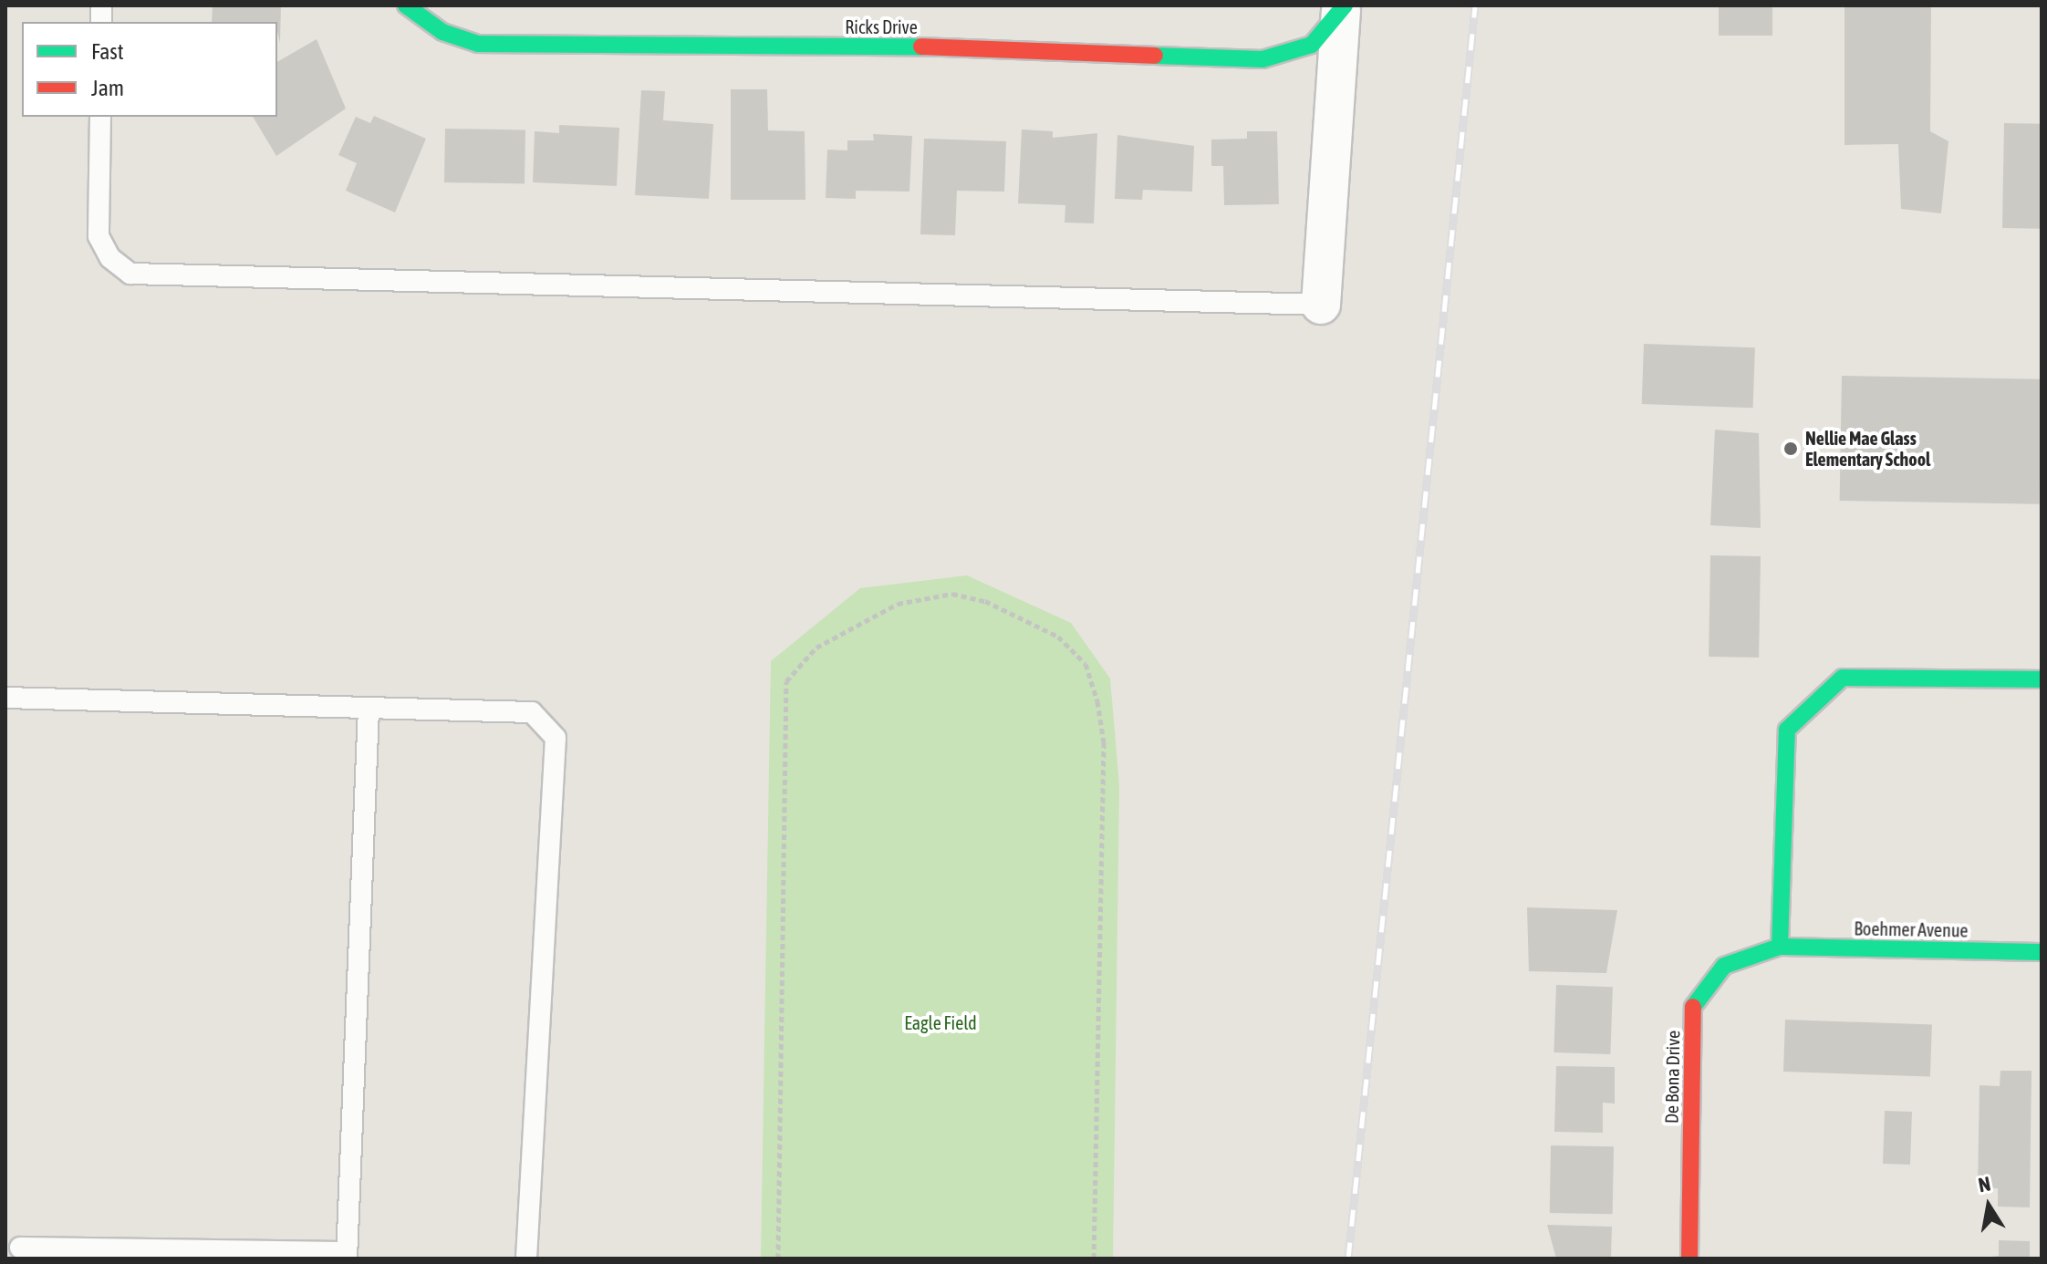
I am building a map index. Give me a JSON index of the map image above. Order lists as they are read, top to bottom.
{
  "streets": {
    "street": ["Ricks Drive", "Boehmer Avenue", "De Bona Drive"]
  },
  "crossings": [
    ["Boehmer Avenue", "De Bona Drive"]
  ],
  "parks": ["Eagle Field"],
  "places": ["Nellie Mae Glass Elementary School"],
  "legend": ["Fast", "Jam"],
  "north": "top"
}
